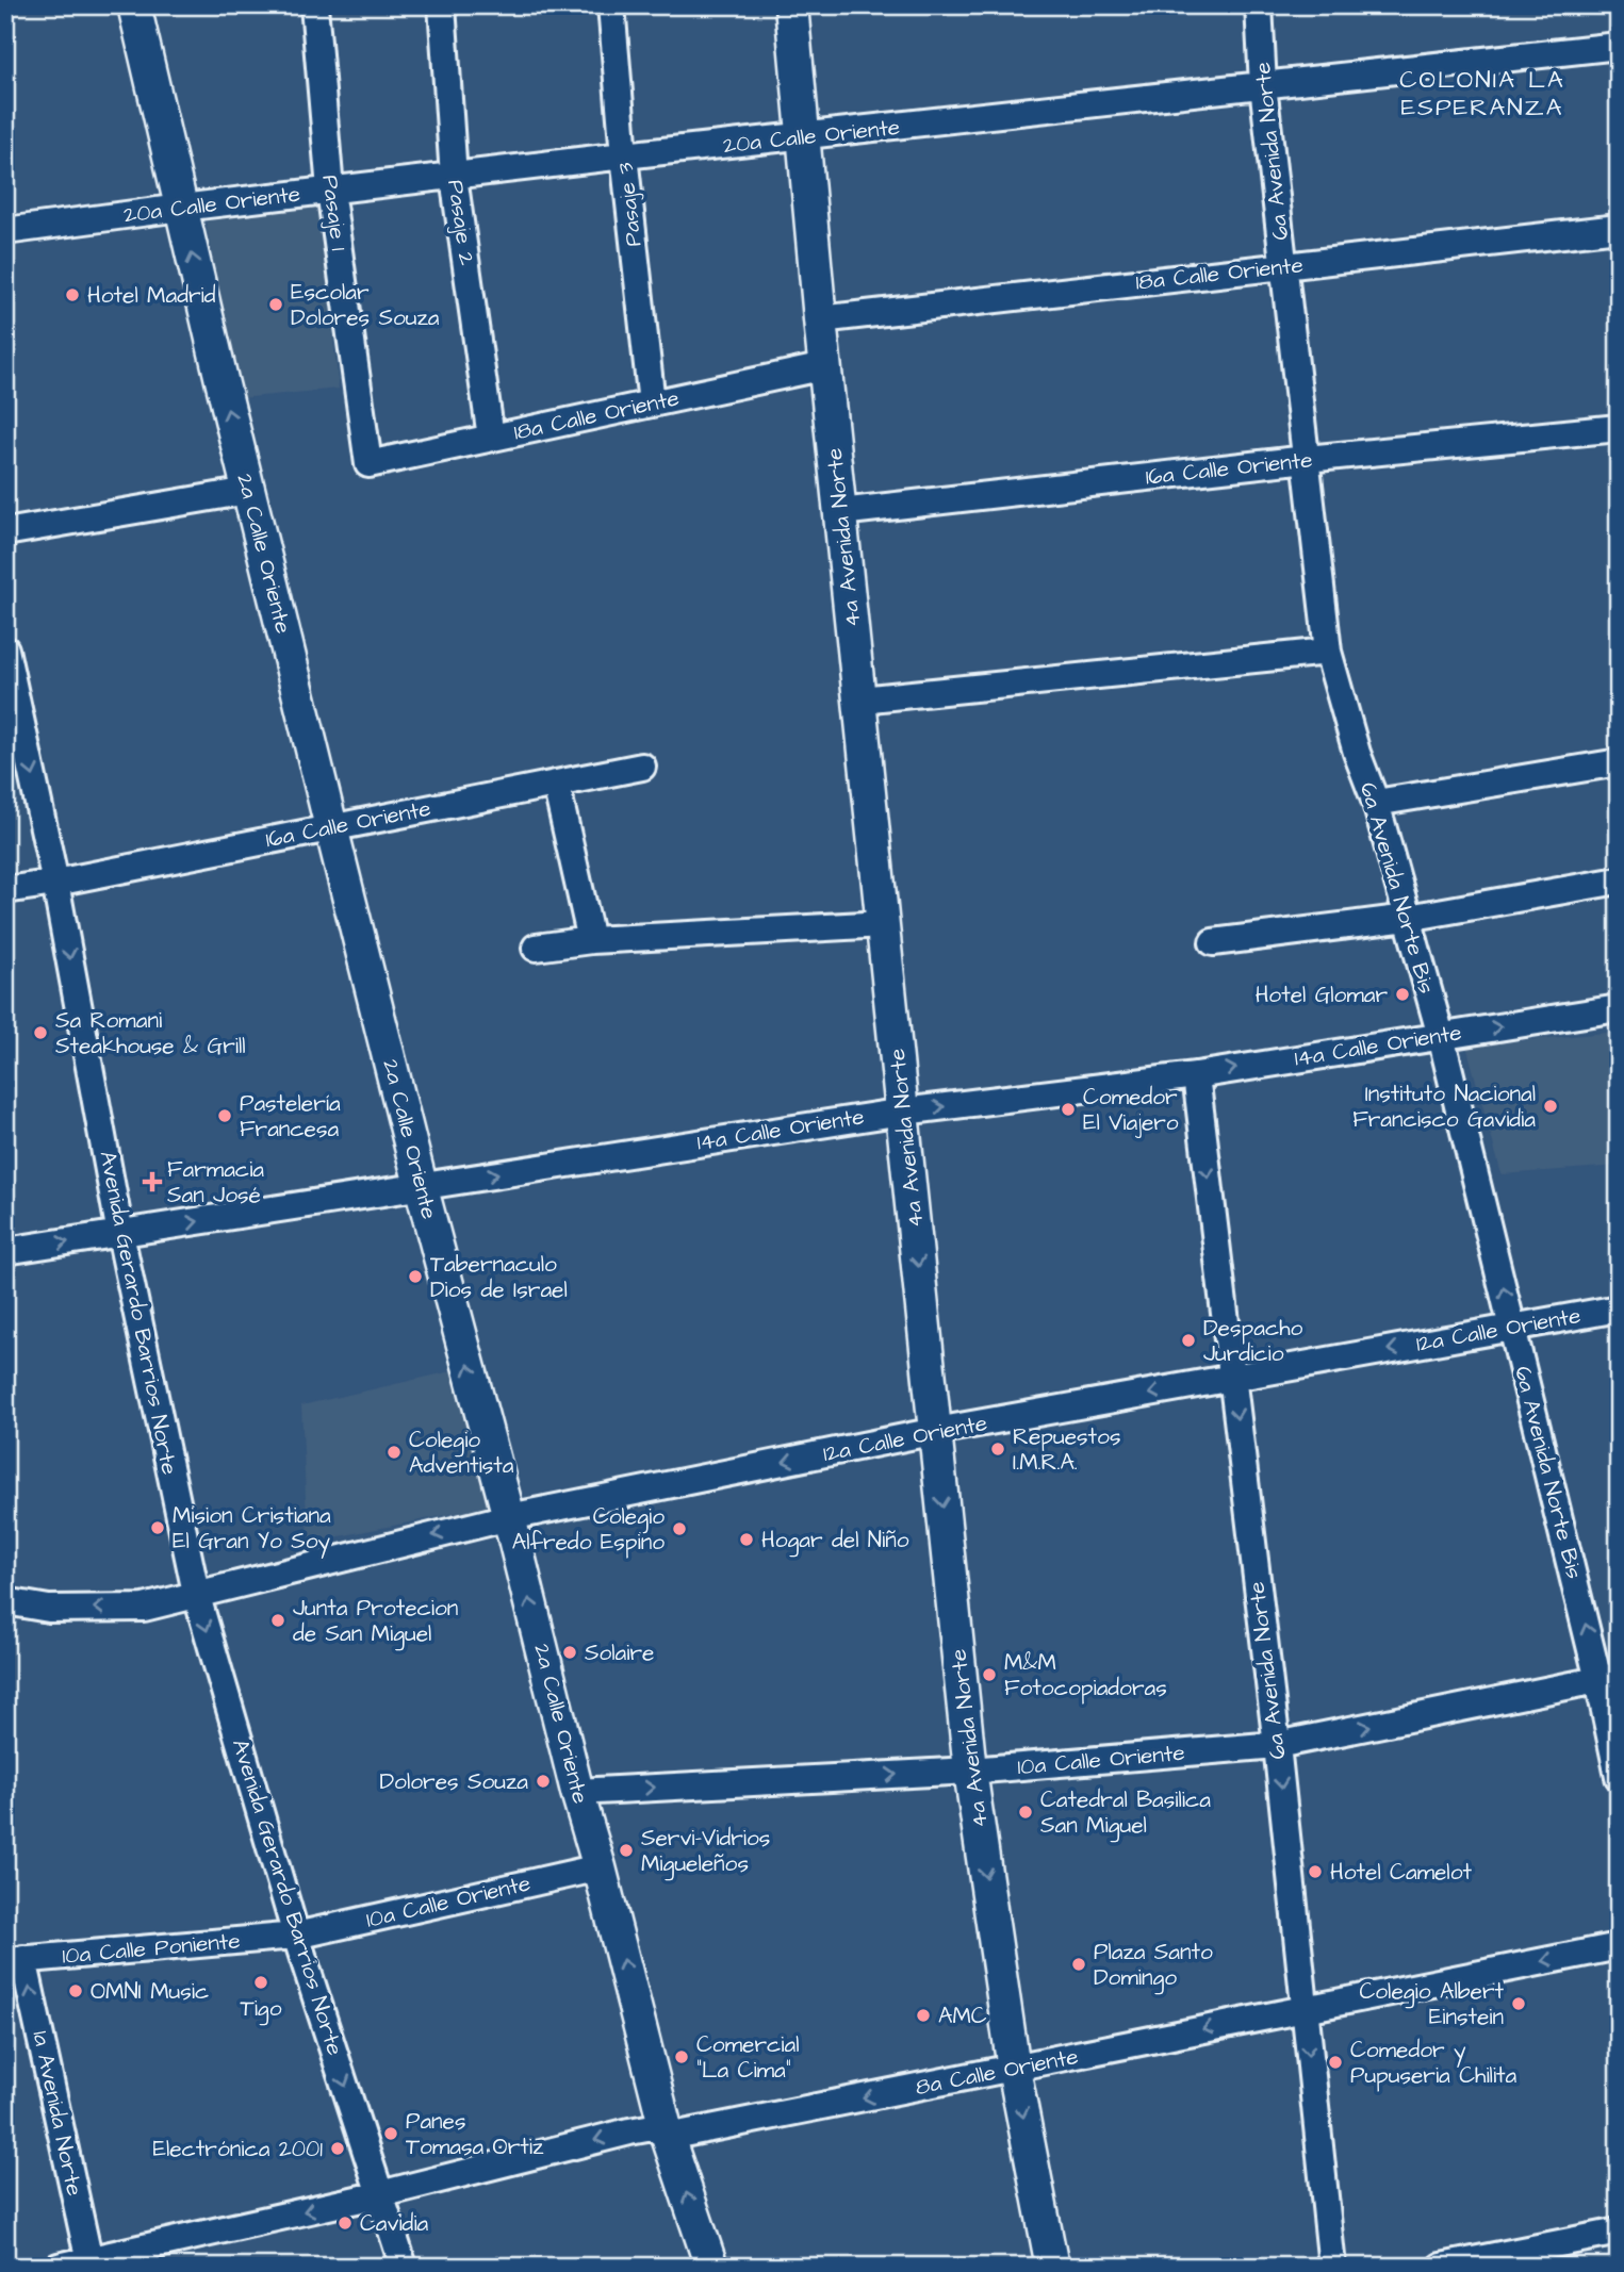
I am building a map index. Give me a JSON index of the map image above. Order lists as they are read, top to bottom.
{
  "streets": {
    "main road": ["4a Avenida Norte", "2a Calle Oriente"],
    "street": [
      "20a Calle Oriente",
      "6a Avenida Norte",
      "Pasaje 3",
      "Pasaje 1",
      "Pasaje 2",
      "18a Calle Oriente",
      "16a Calle Oriente",
      "6a Avenida Norte Bis",
      "14a Calle Oriente",
      "Avenida Gerardo Barrios Norte",
      "12a Calle Oriente",
      "10a Calle Oriente",
      "10a Calle Poniente",
      "8a Calle Oriente",
      "1a Avenida Norte"
    ]
  },
  "crossings": [
    ["20a Calle Oriente", "6a Avenida Norte"],
    ["20a Calle Oriente", "Pasaje 3"],
    ["20a Calle Oriente", "Pasaje 1"],
    ["20a Calle Oriente", "Pasaje 2"],
    ["20a Calle Oriente", "4a Avenida Norte"],
    ["20a Calle Oriente", "2a Calle Oriente"],
    ["6a Avenida Norte", "18a Calle Oriente"],
    ["6a Avenida Norte", "16a Calle Oriente"],
    ["6a Avenida Norte", "6a Avenida Norte Bis"],
    ["6a Avenida Norte", "14a Calle Oriente"],
    ["6a Avenida Norte", "12a Calle Oriente"],
    ["6a Avenida Norte", "10a Calle Oriente"],
    ["6a Avenida Norte", "8a Calle Oriente"],
    ["Pasaje 3", "18a Calle Oriente"],
    ["Pasaje 1", "18a Calle Oriente"],
    ["Pasaje 2", "18a Calle Oriente"],
    ["18a Calle Oriente", "4a Avenida Norte"],
    ["16a Calle Oriente", "4a Avenida Norte"],
    ["16a Calle Oriente", "2a Calle Oriente"],
    ["16a Calle Oriente", "Avenida Gerardo Barrios Norte"],
    ["4a Avenida Norte", "14a Calle Oriente"],
    ["4a Avenida Norte", "12a Calle Oriente"],
    ["4a Avenida Norte", "10a Calle Oriente"],
    ["4a Avenida Norte", "8a Calle Oriente"],
    ["2a Calle Oriente", "14a Calle Oriente"],
    ["2a Calle Oriente", "12a Calle Oriente"],
    ["2a Calle Oriente", "10a Calle Oriente"],
    ["2a Calle Oriente", "8a Calle Oriente"],
    ["6a Avenida Norte Bis", "14a Calle Oriente"],
    ["6a Avenida Norte Bis", "12a Calle Oriente"],
    ["6a Avenida Norte Bis", "10a Calle Oriente"],
    ["14a Calle Oriente", "Avenida Gerardo Barrios Norte"],
    ["Avenida Gerardo Barrios Norte", "12a Calle Oriente"],
    ["Avenida Gerardo Barrios Norte", "10a Calle Oriente"],
    ["Avenida Gerardo Barrios Norte", "10a Calle Poniente"],
    ["Avenida Gerardo Barrios Norte", "8a Calle Oriente"],
    ["10a Calle Oriente", "10a Calle Poniente"],
    ["10a Calle Poniente", "1a Avenida Norte"],
    ["8a Calle Oriente", "1a Avenida Norte"]
  ],
  "one_way": [
    "6a Avenida Norte",
    "4a Avenida Norte",
    "2a Calle Oriente",
    "6a Avenida Norte Bis",
    "Avenida Gerardo Barrios Norte",
    "12a Calle Oriente",
    "10a Calle Oriente",
    "8a Calle Oriente",
    "1a Avenida Norte"
  ],
  "districts": ["COLONIA LA ESPERANZA"],
  "places": {
    "other": [
      "Hotel Madrid",
      "Escolar Dolores Souza",
      "Hotel Glomar",
      "Sa Romani Steakhouse & Grill",
      "Instituto Nacional Francisco Gavidia",
      "Comedor El Viajero",
      "Pastelería Francesa",
      "Tabernaculo Dios de Israel",
      "Despacho Jurdicio",
      "Repuestos I.M.R.A.",
      "Colegio Adventista",
      "Mision Cristiana El Gran Yo Soy",
      "Colegio Alfredo Espino",
      "Hogar del Niño",
      "Junta Protecion de San Miguel",
      "Solaire",
      "M&M Fotocopiadoras",
      "Dolores Souza",
      "Catedral Basilica San Miguel",
      "Servi-Vidrios Migueleños",
      "Hotel Camelot",
      "Plaza Santo Domingo",
      "Tigo",
      "OMNI Music",
      "Colegio Albert Einstein",
      "AMC",
      "Comercial \"La Cima\"",
      "Comedor y Pupuseria Chilita",
      "Panes Tomasa Ortiz",
      "Electrónica 2001",
      "Cavidia"
    ],
    "health": ["Farmacia San José"]
  }
}
